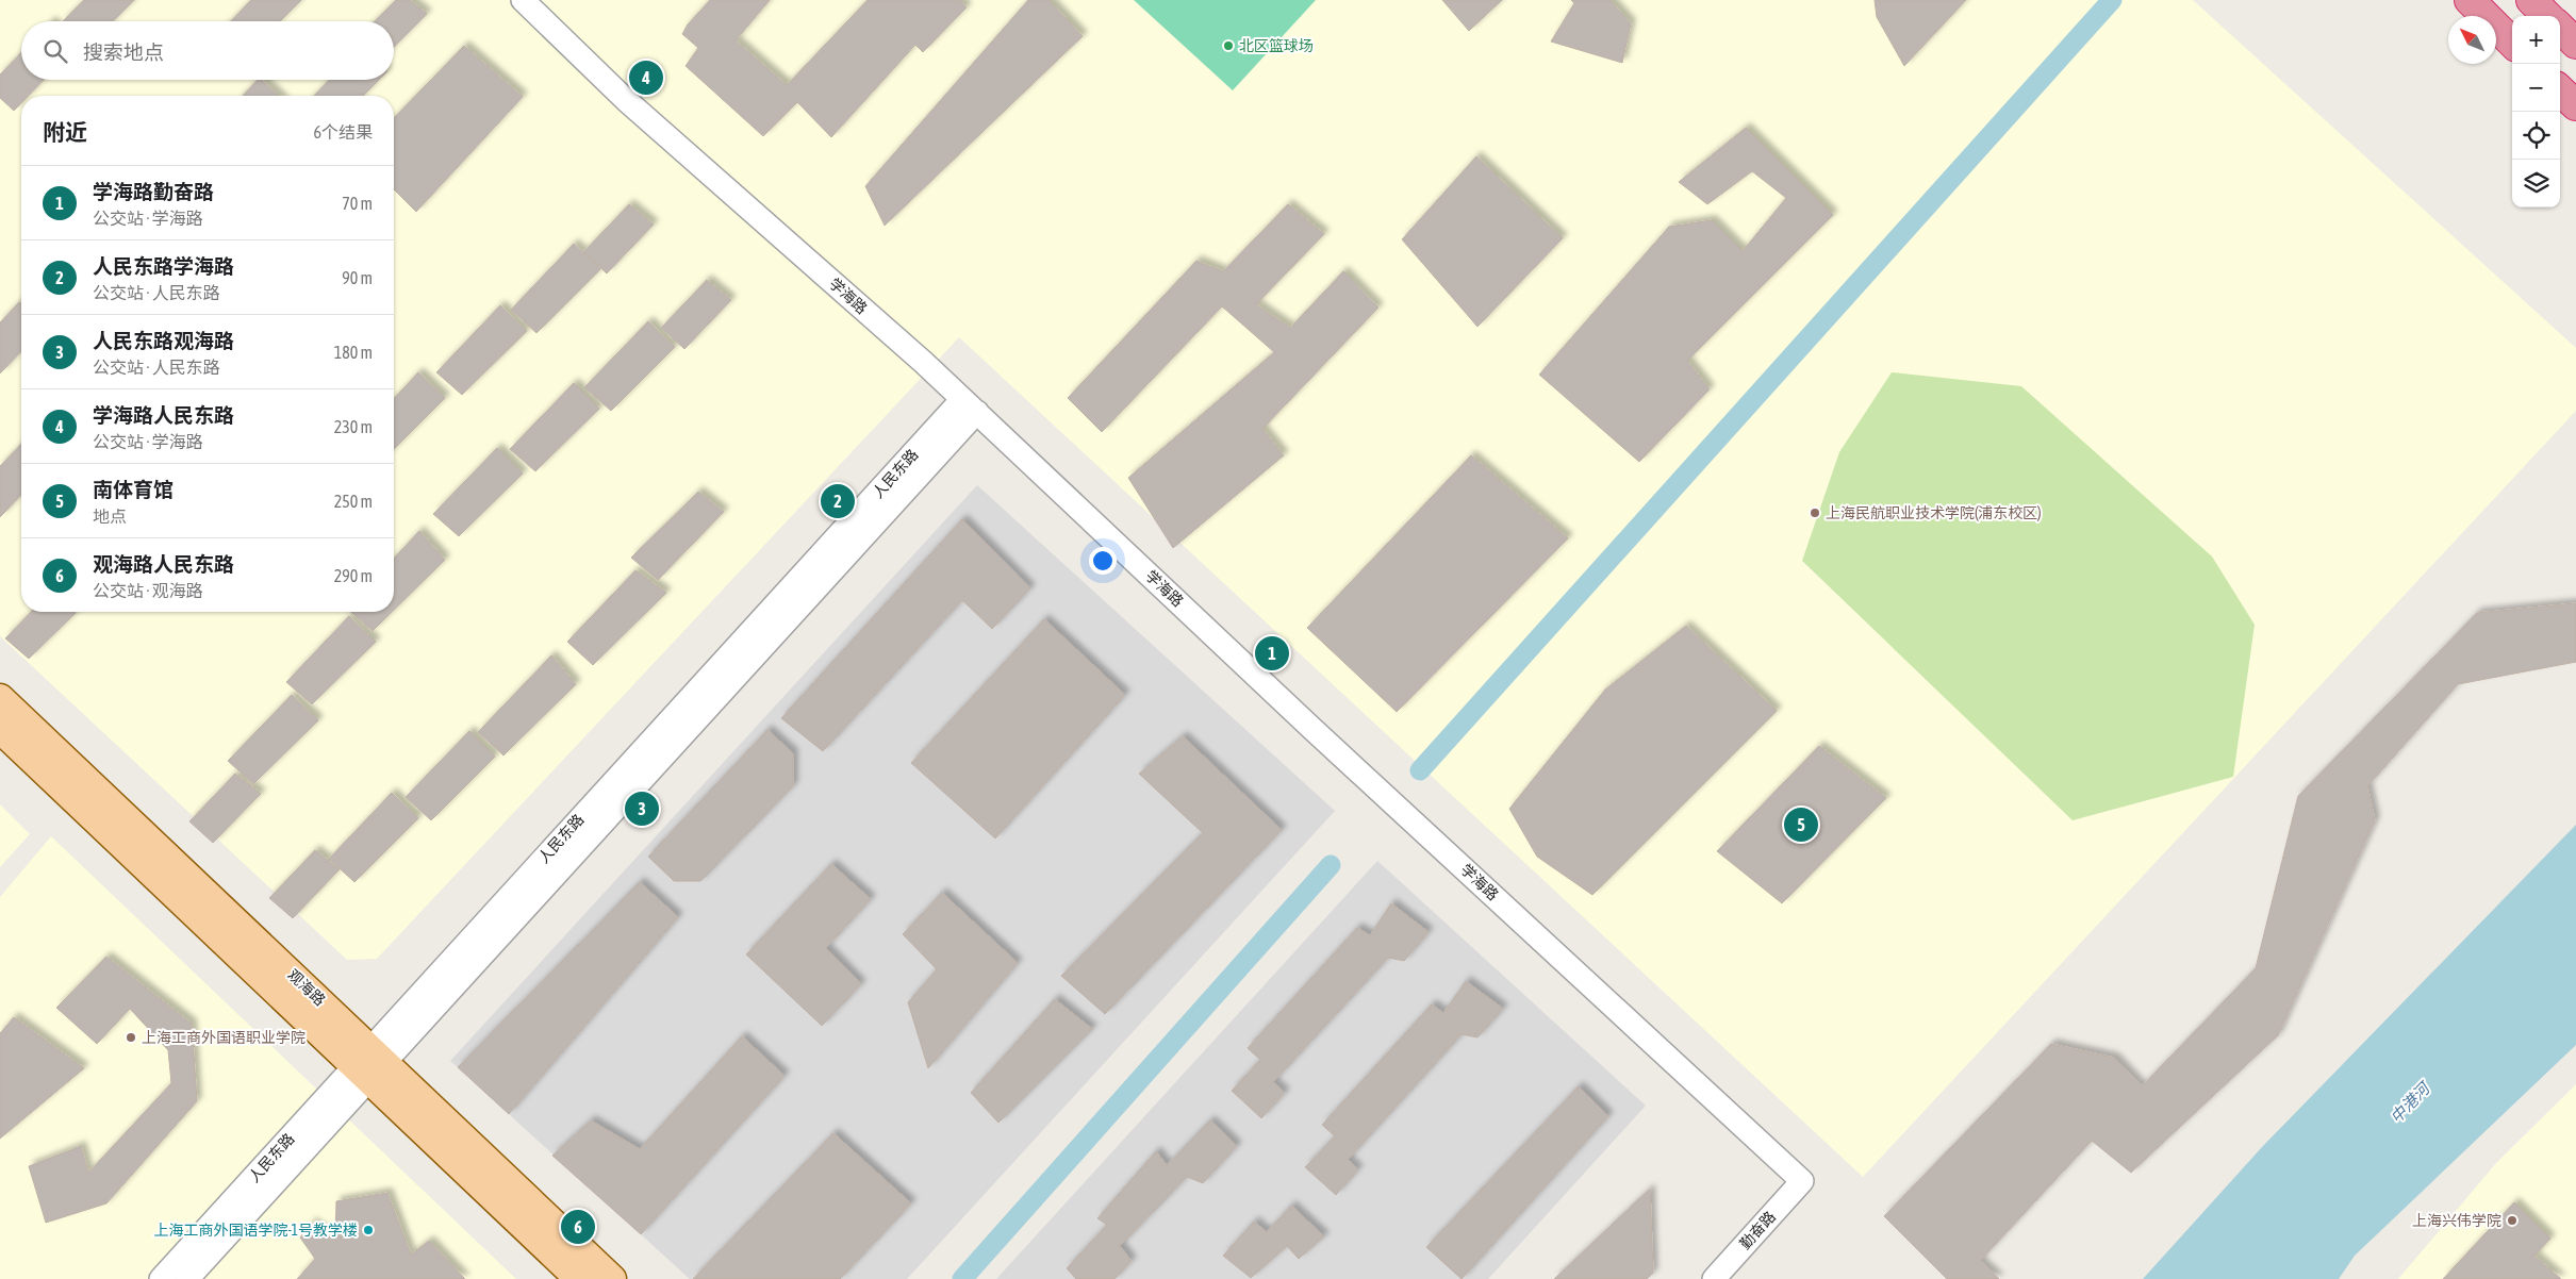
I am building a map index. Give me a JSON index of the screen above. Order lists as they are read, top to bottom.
{
  "streets": {
    "main road": ["观海路"],
    "street": ["学海路", "人民东路", "勤奋路"]
  },
  "crossings": [
    ["学海路", "人民东路"],
    ["学海路", "勤奋路"],
    ["人民东路", "观海路"]
  ],
  "water": ["中港河"],
  "places": [
    "北区篮球场",
    "上海民航职业技术学院(浦东校区)",
    "上海工商外国语职业学院",
    "上海兴伟学院",
    "上海工商外国语学院-1号教学楼"
  ],
  "north": "top left",
  "page": {
    "map_buttons": ["+", "−"],
    "search": "搜索地点",
    "pins": [
      "4",
      "2",
      "1",
      "3",
      "5",
      "6"
    ],
    "heading": ["附近", "6个结果"],
    "list": [
      {
        "mark": "1",
        "name": "学海路勤奋路",
        "note": "公交站 · 学海路",
        "value": "70 m"
      },
      {
        "mark": "2",
        "name": "人民东路学海路",
        "note": "公交站 · 人民东路",
        "value": "90 m"
      },
      {
        "mark": "3",
        "name": "人民东路观海路",
        "note": "公交站 · 人民东路",
        "value": "180 m"
      },
      {
        "mark": "4",
        "name": "学海路人民东路",
        "note": "公交站 · 学海路",
        "value": "230 m"
      },
      {
        "mark": "5",
        "name": "南体育馆",
        "note": "地点",
        "value": "250 m"
      },
      {
        "mark": "6",
        "name": "观海路人民东路",
        "note": "公交站 · 观海路",
        "value": "290 m"
      }
    ]
  }
}
